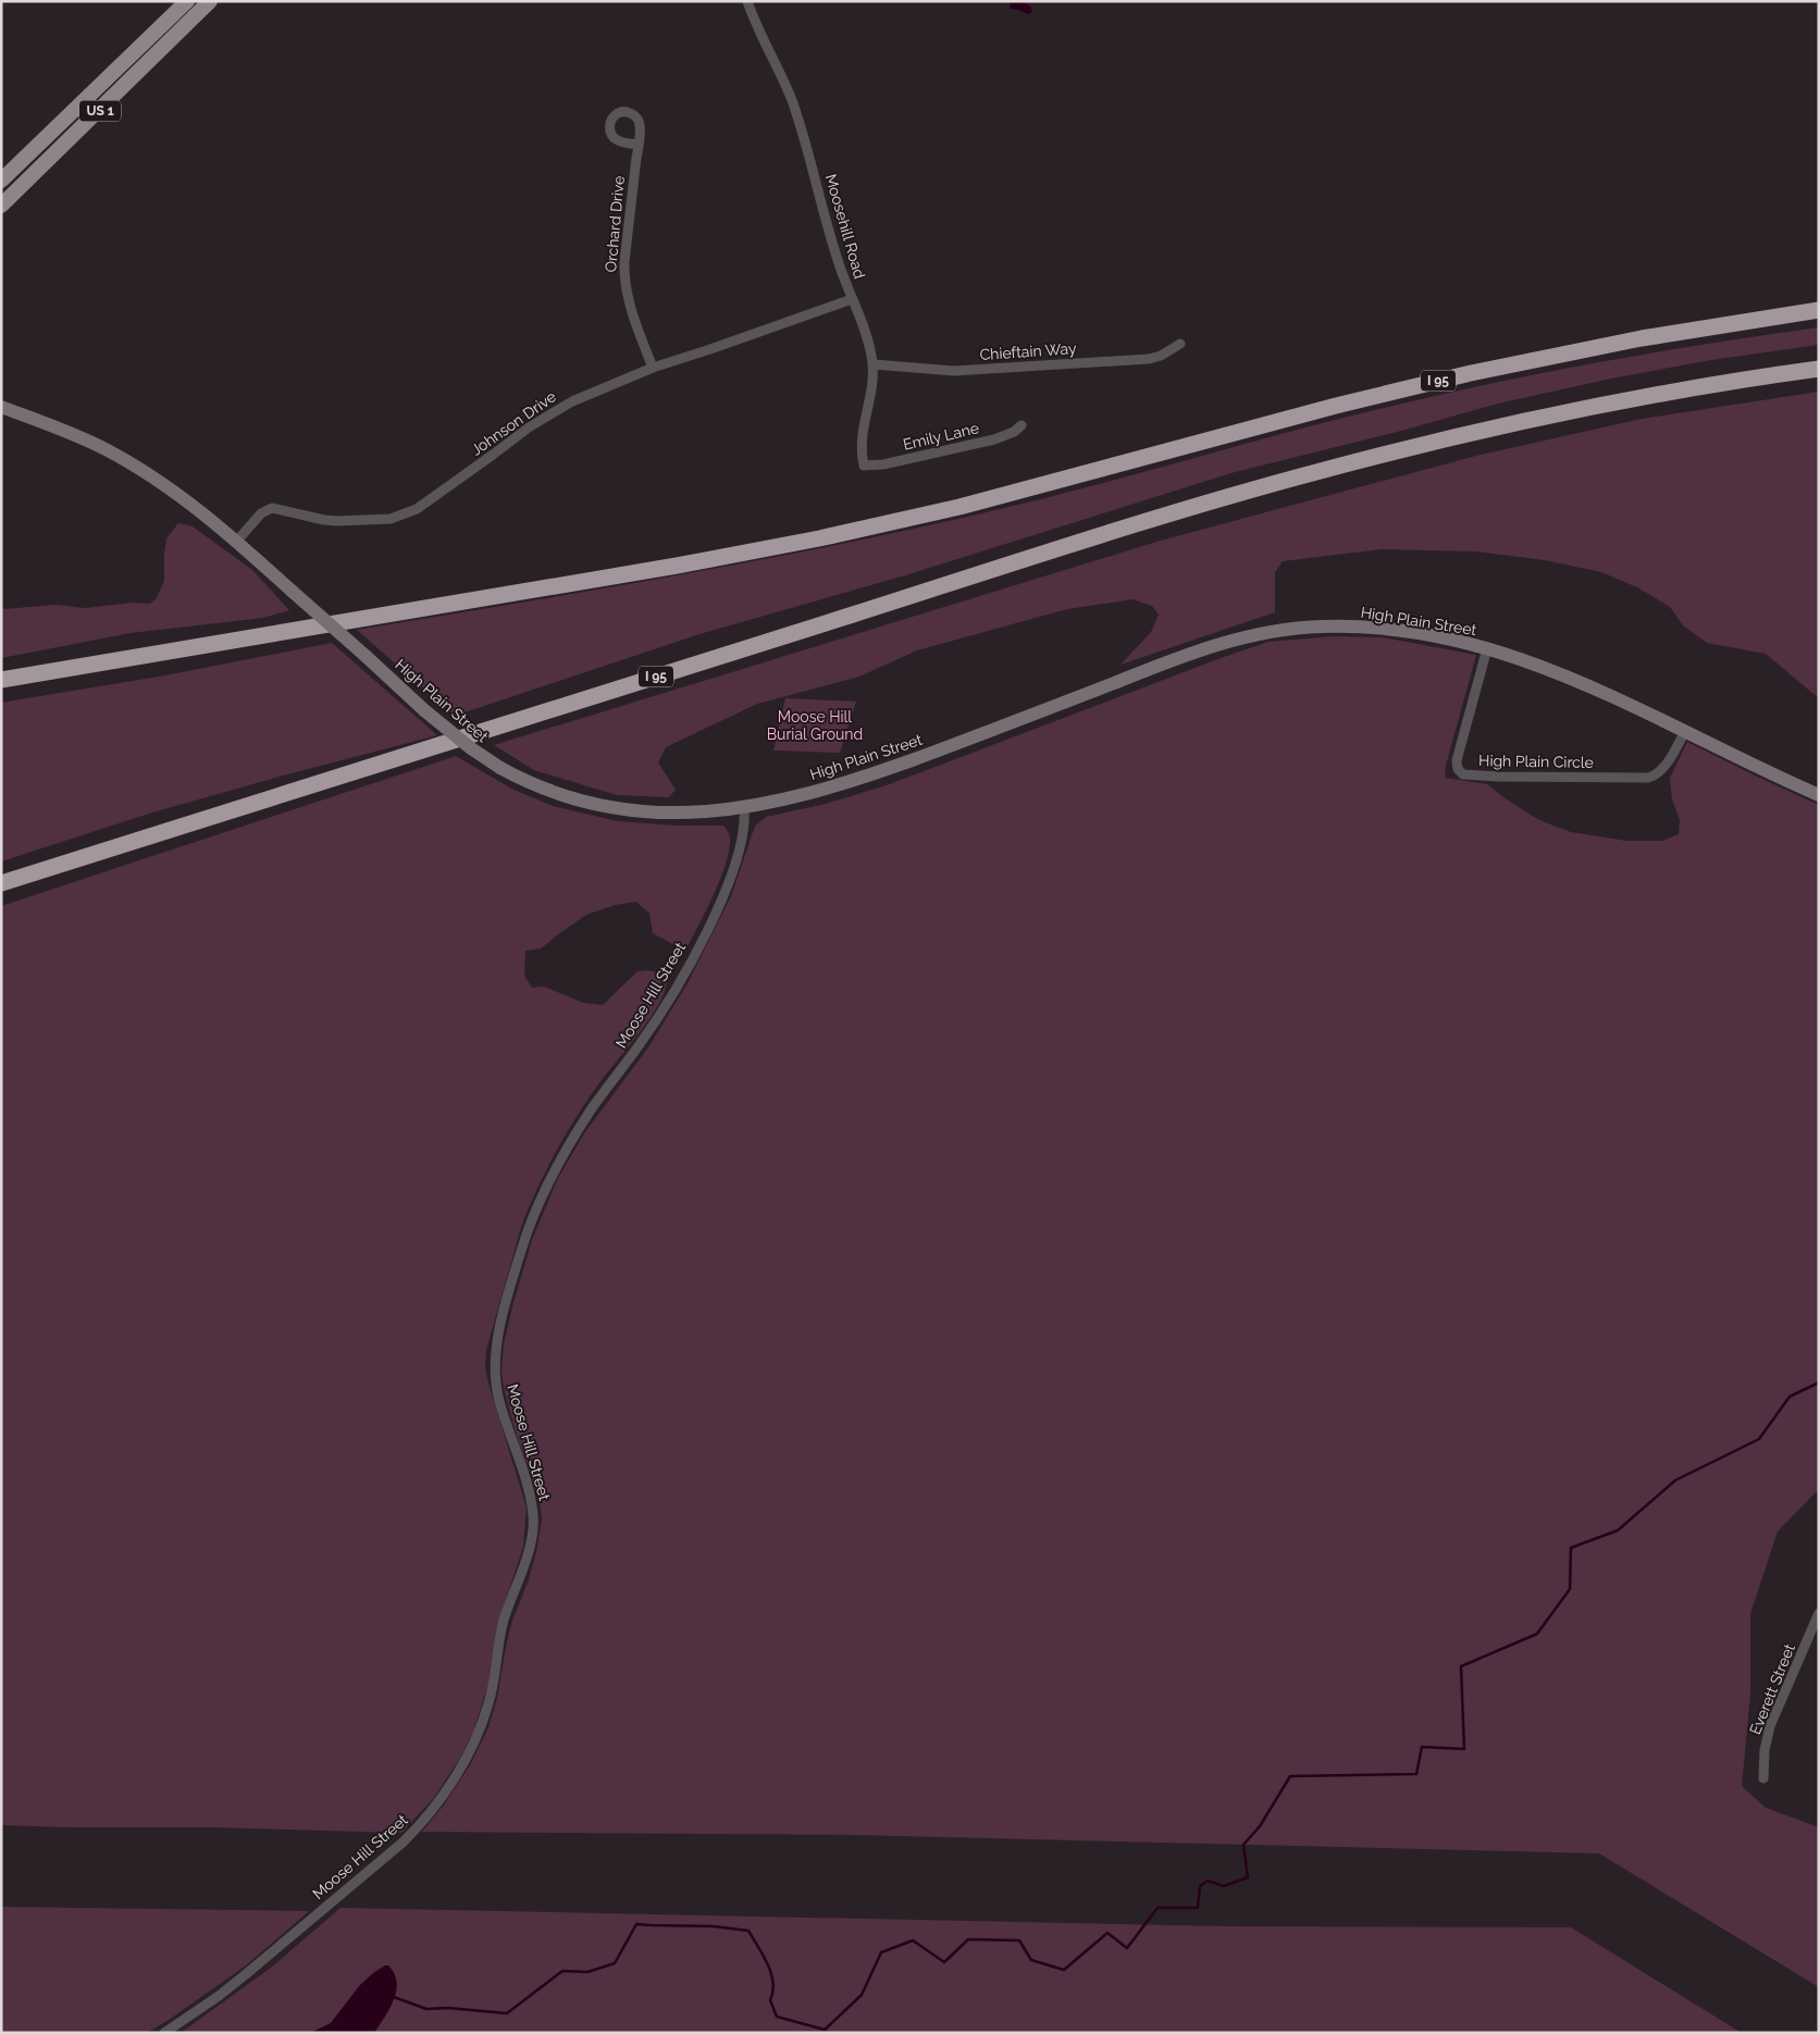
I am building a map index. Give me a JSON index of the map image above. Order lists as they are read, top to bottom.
{
  "streets": {
    "highway": ["I 95"],
    "main road": ["US 1", "High Plain Street"],
    "street": [
      "Orchard Drive",
      "Moosehill Road",
      "Chieftain Way",
      "Johnson Drive",
      "Emily Lane",
      "High Plain Circle",
      "Moose Hill Street",
      "Everett Street"
    ]
  },
  "crossings": [
    ["Orchard Drive", "Johnson Drive"],
    ["Moosehill Road", "Chieftain Way"],
    ["Moosehill Road", "Johnson Drive"],
    ["Moosehill Road", "Emily Lane"],
    ["Johnson Drive", "High Plain Street"],
    ["High Plain Street", "High Plain Circle"],
    ["High Plain Street", "Moose Hill Street"]
  ],
  "parks": ["Moose Hill Burial Ground"]
}
